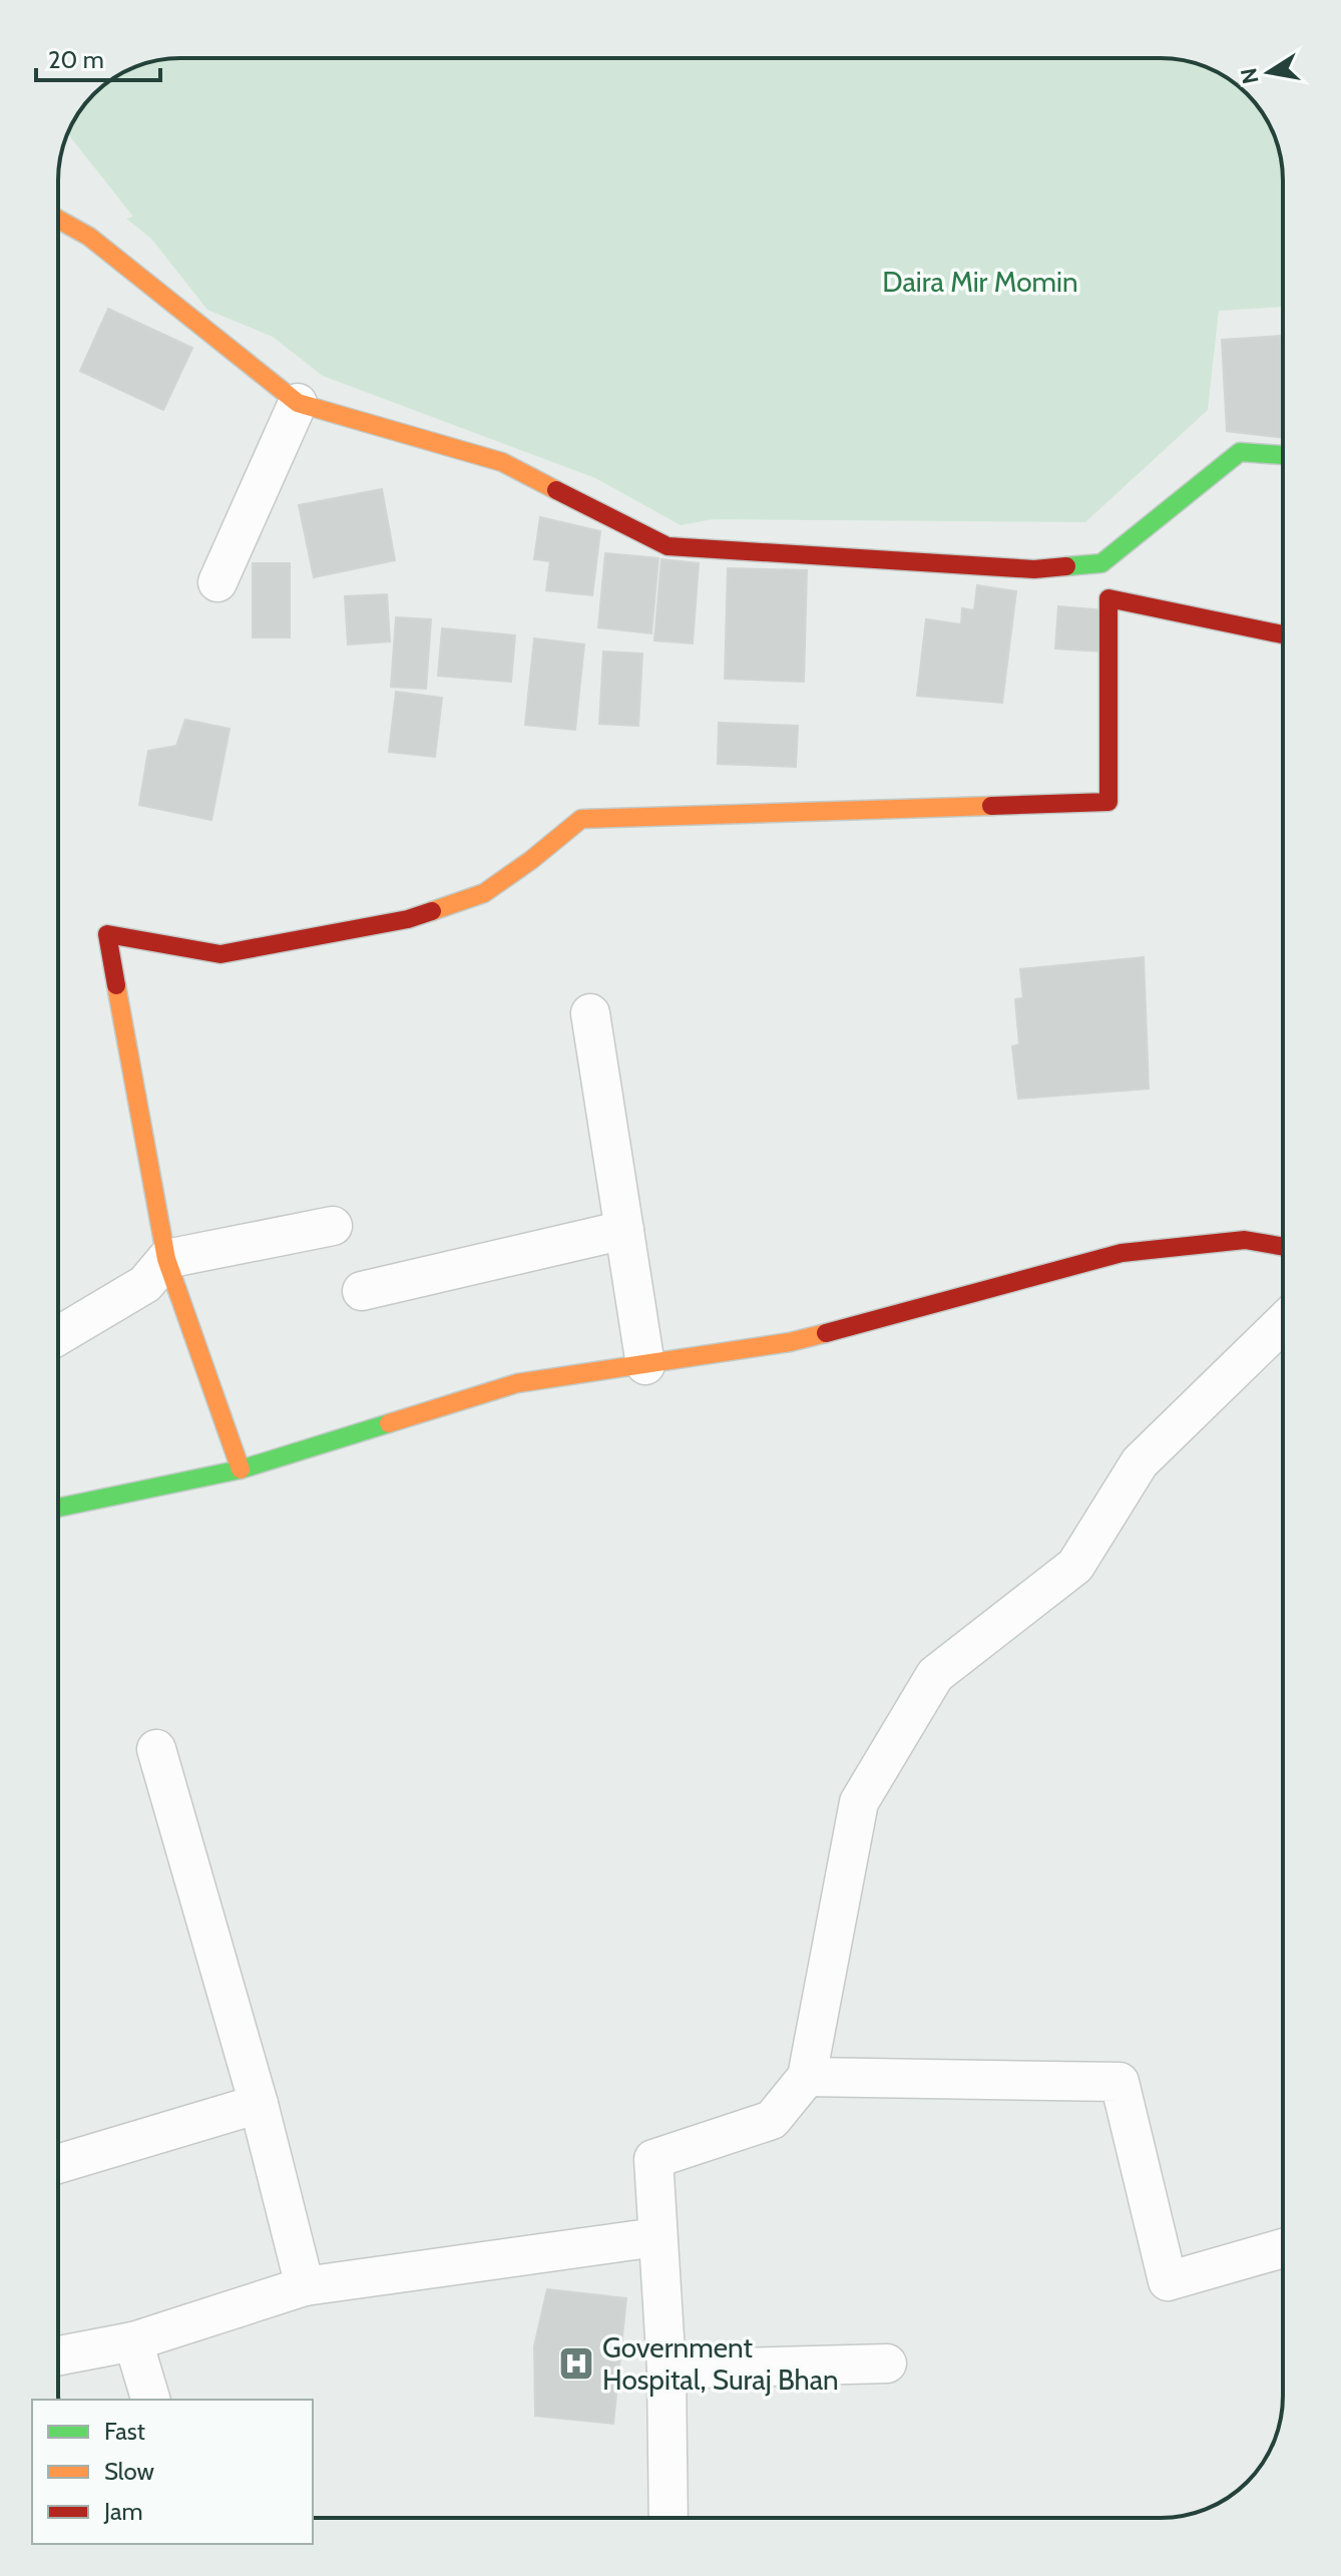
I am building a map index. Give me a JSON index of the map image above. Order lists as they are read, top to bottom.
{
  "parks": ["Daira Mir Momin"],
  "places": {
    "hospital": ["Government Hospital, Suraj Bhan"]
  },
  "legend": ["Fast", "Slow", "Jam"],
  "scale_bar": "20 m",
  "north": "left"
}
